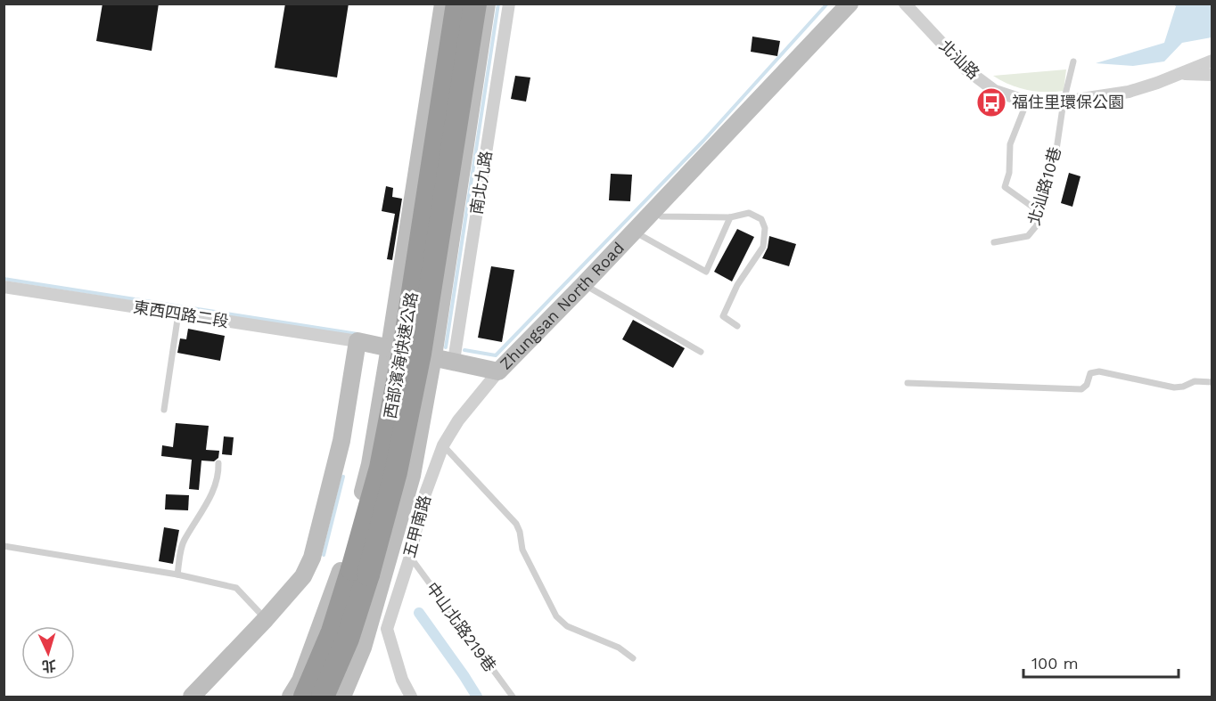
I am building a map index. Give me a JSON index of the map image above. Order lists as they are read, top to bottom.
{
  "streets": {
    "highway": ["西部濱海快速公路"],
    "street": [
      "北汕路",
      "南北九路",
      "Zhungsan North Road",
      "東西四路二段",
      "五甲南路"
    ],
    "lane": ["北汕路10巷", "中山北路219巷"]
  },
  "crossings": [
    ["北汕路", "北汕路10巷"],
    ["南北九路", "Zhungsan North Road"],
    ["Zhungsan North Road", "東西四路二段"],
    ["Zhungsan North Road", "五甲南路"],
    ["五甲南路", "中山北路219巷"]
  ],
  "places": {
    "bus stop": ["福住里環保公園"]
  },
  "scale_bar": "100 m",
  "north": "bottom"
}
